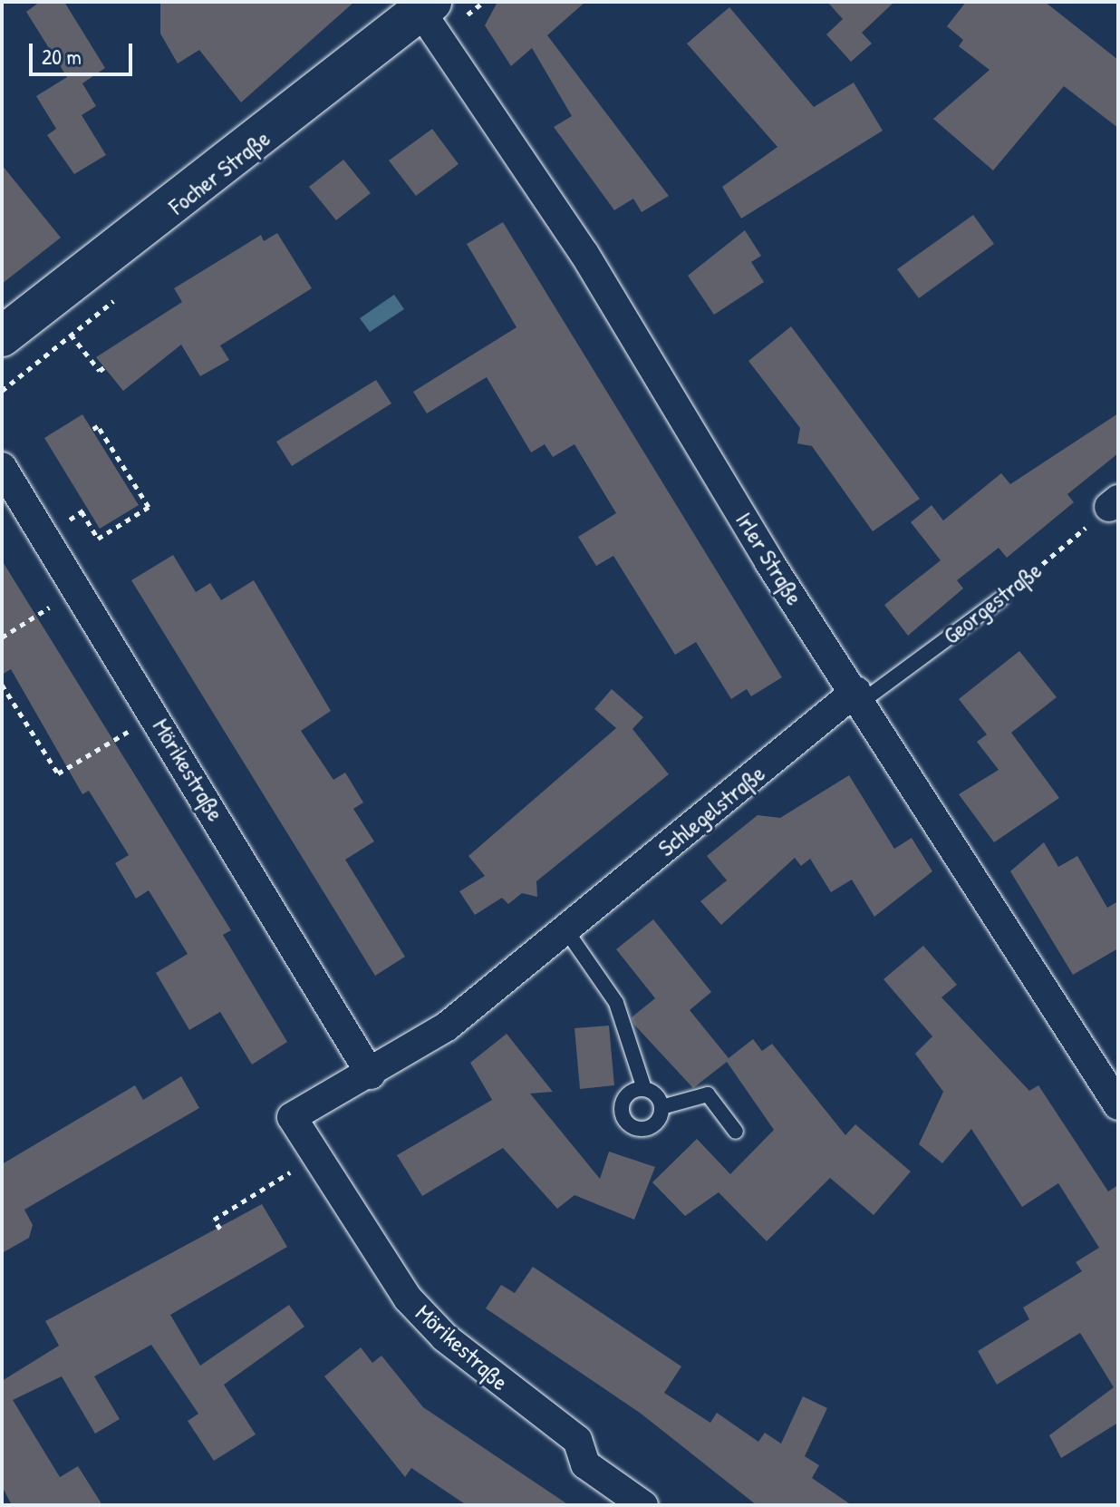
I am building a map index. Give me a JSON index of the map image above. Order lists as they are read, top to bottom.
{
  "streets": {
    "main road": ["Focher Straße"],
    "street": ["Irler Straße", "Mörikestraße", "Schlegelstraße"],
    "lane": ["Georgestraße"]
  },
  "crossings": [
    ["Focher Straße", "Irler Straße"],
    ["Irler Straße", "Georgestraße"],
    ["Irler Straße", "Schlegelstraße"],
    ["Georgestraße", "Schlegelstraße"],
    ["Mörikestraße", "Schlegelstraße"]
  ],
  "scale_bar": "20 m"
}
